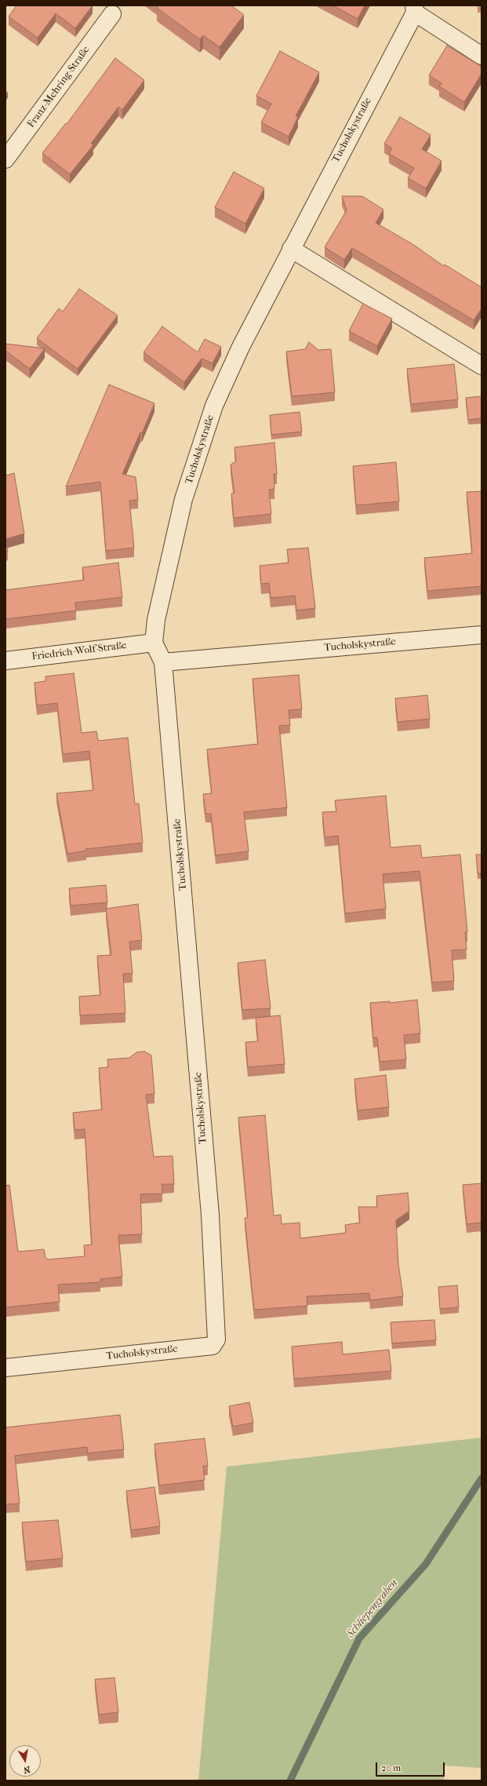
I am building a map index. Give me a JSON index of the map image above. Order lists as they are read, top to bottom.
{
  "streets": {
    "street": ["Franz-Mehring-Straße", "Tucholskystraße", "Friedrich-Wolf-Straße"]
  },
  "crossings": [
    ["Tucholskystraße", "Friedrich-Wolf-Straße"]
  ],
  "water": ["Schliepengraben"],
  "scale_bar": "20 m",
  "north": "bottom"
}
